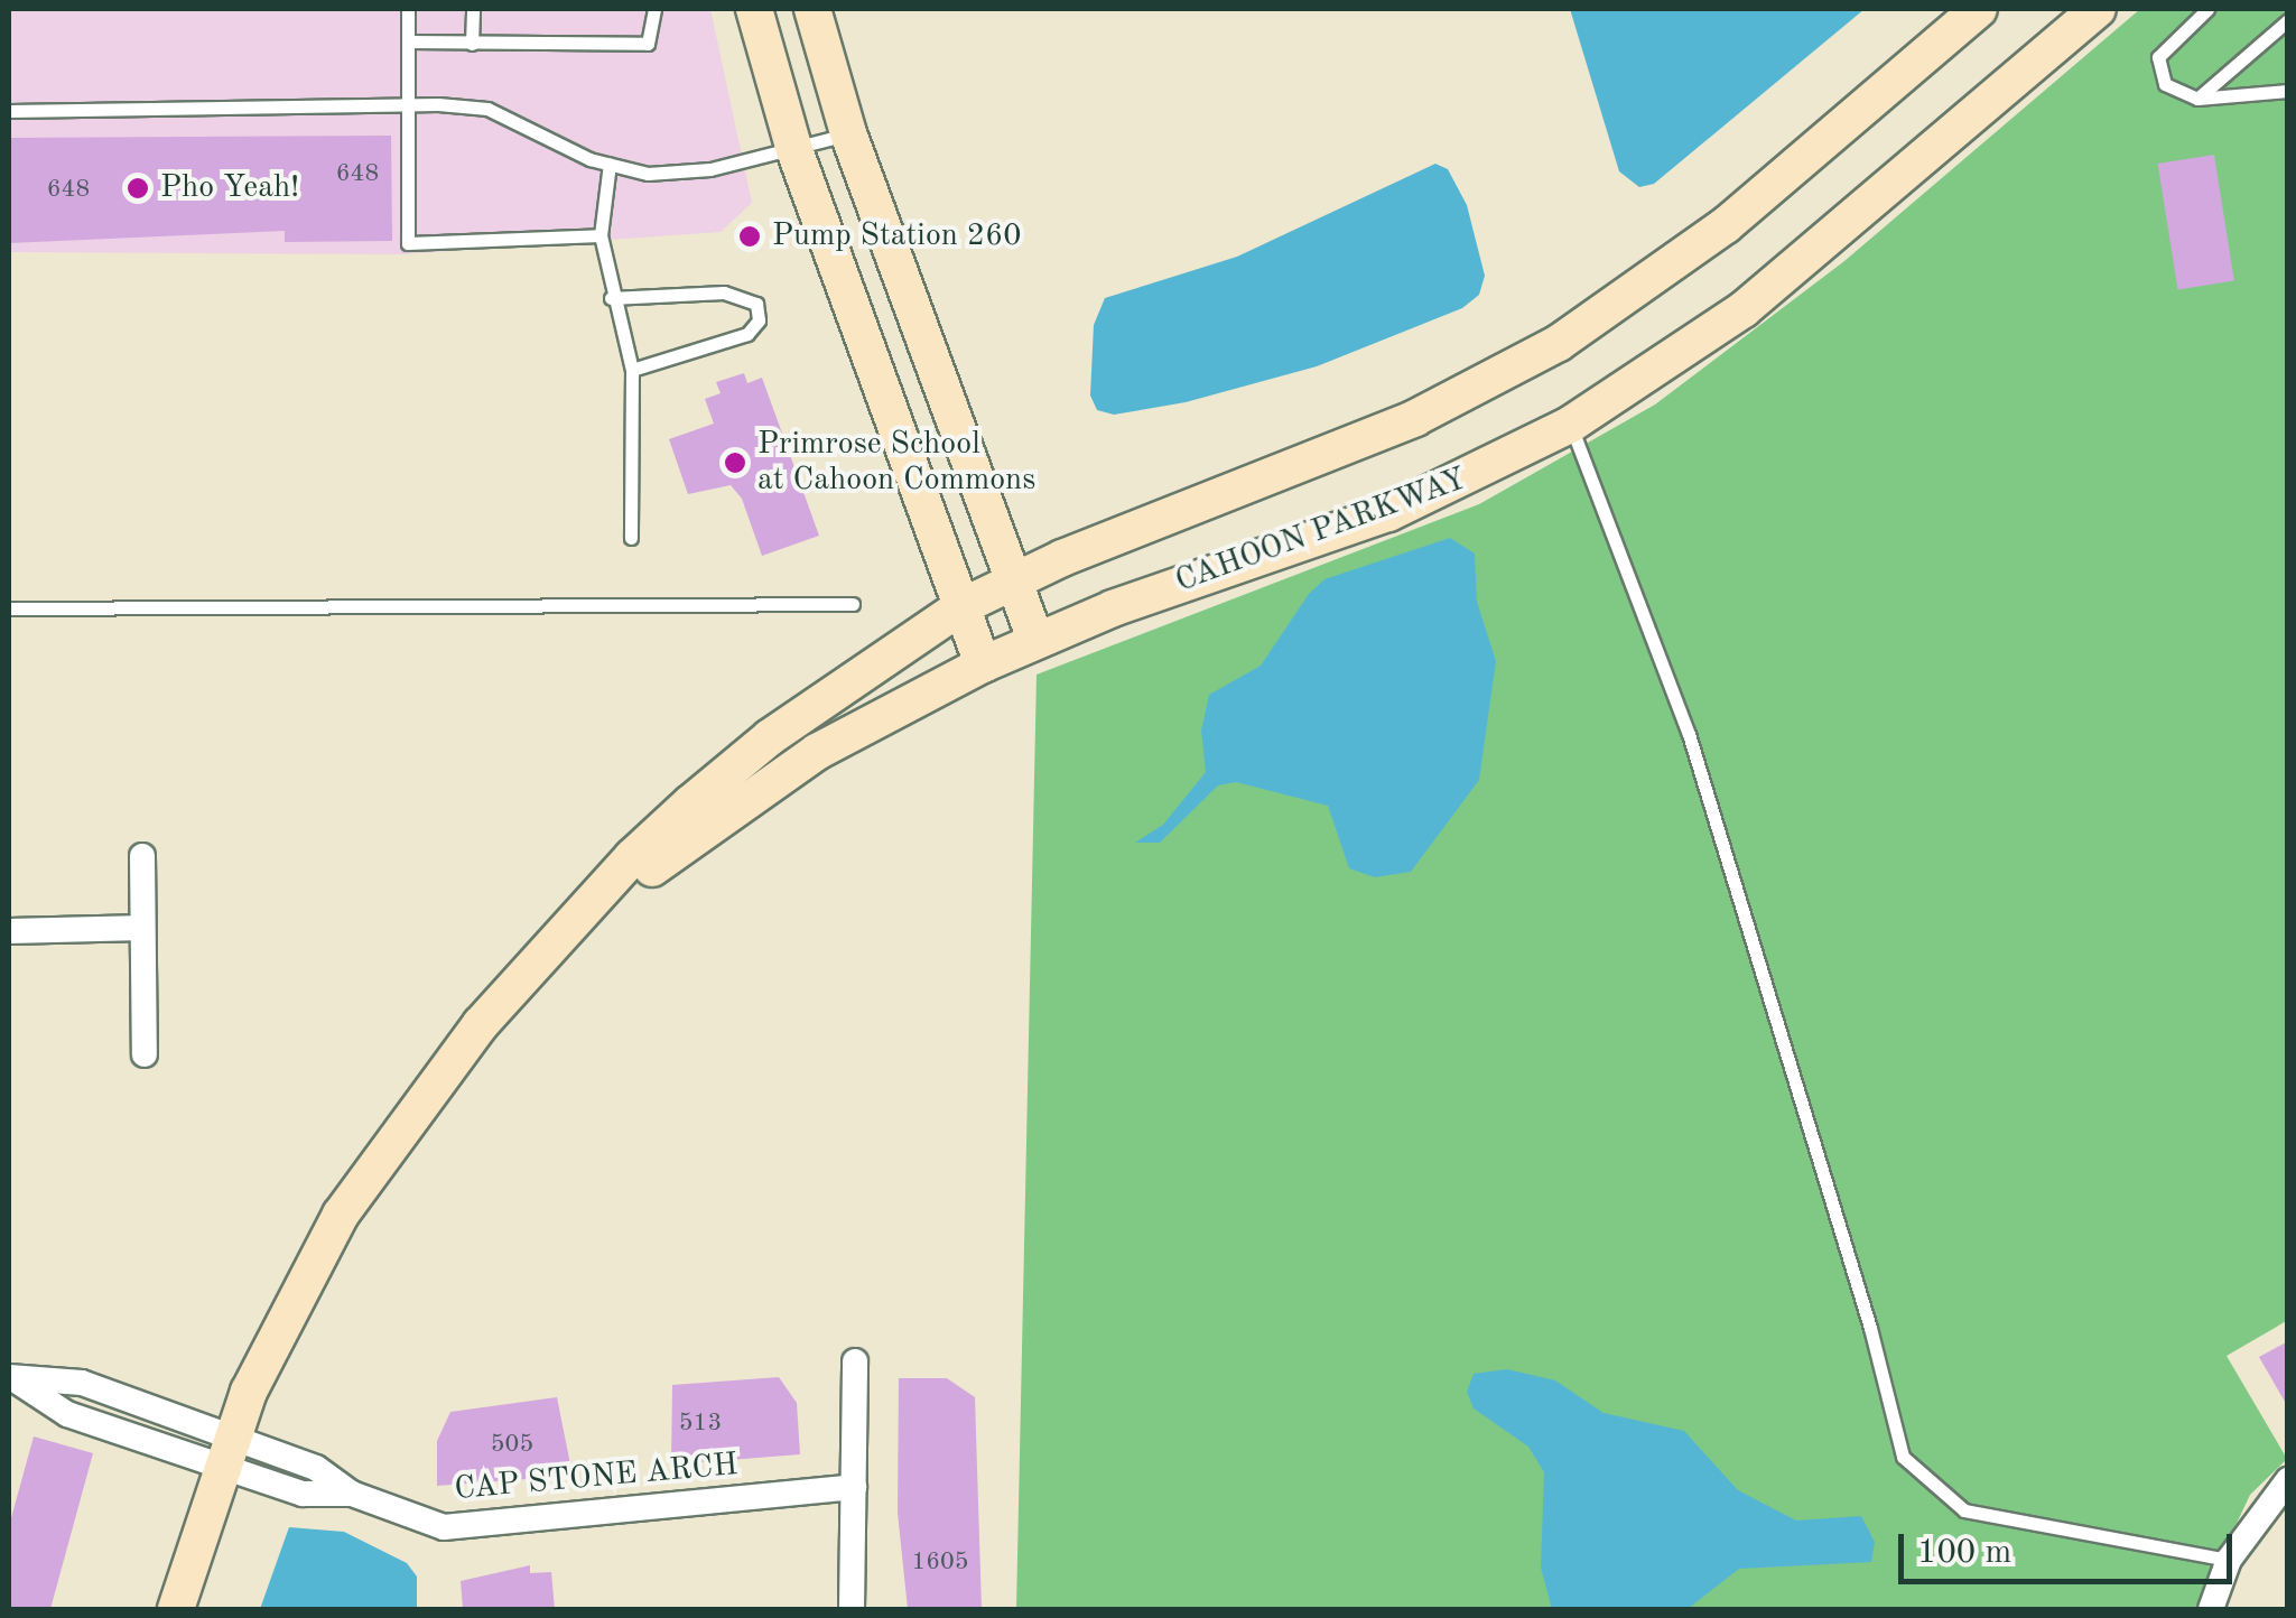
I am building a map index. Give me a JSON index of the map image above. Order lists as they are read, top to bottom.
{
  "streets": {
    "street": ["CAHOON PARKWAY", "CAP STONE ARCH"]
  },
  "crossings": [
    ["CAHOON PARKWAY", "CAP STONE ARCH"]
  ],
  "places": ["Pho Yeah!", "Pump Station 260", "Primrose School at Cahoon Commons"],
  "house_numbers": [
    "648",
    "648",
    "513",
    "505",
    "1605"
  ],
  "scale_bar": "100 m"
}
